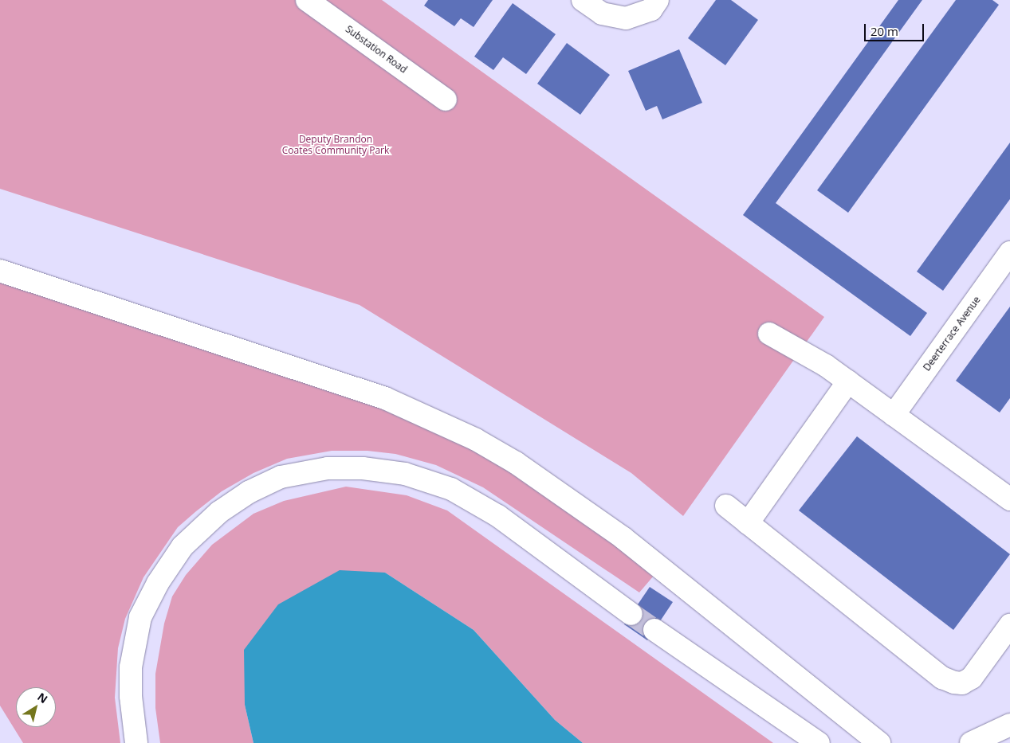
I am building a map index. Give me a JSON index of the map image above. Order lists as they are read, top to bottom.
{
  "streets": {
    "main road": ["Substation Road", "Deerterrace Avenue"]
  },
  "parks": ["Deputy Brandon Coates Community Park"],
  "scale_bar": "20 m",
  "north": "top right"
}
